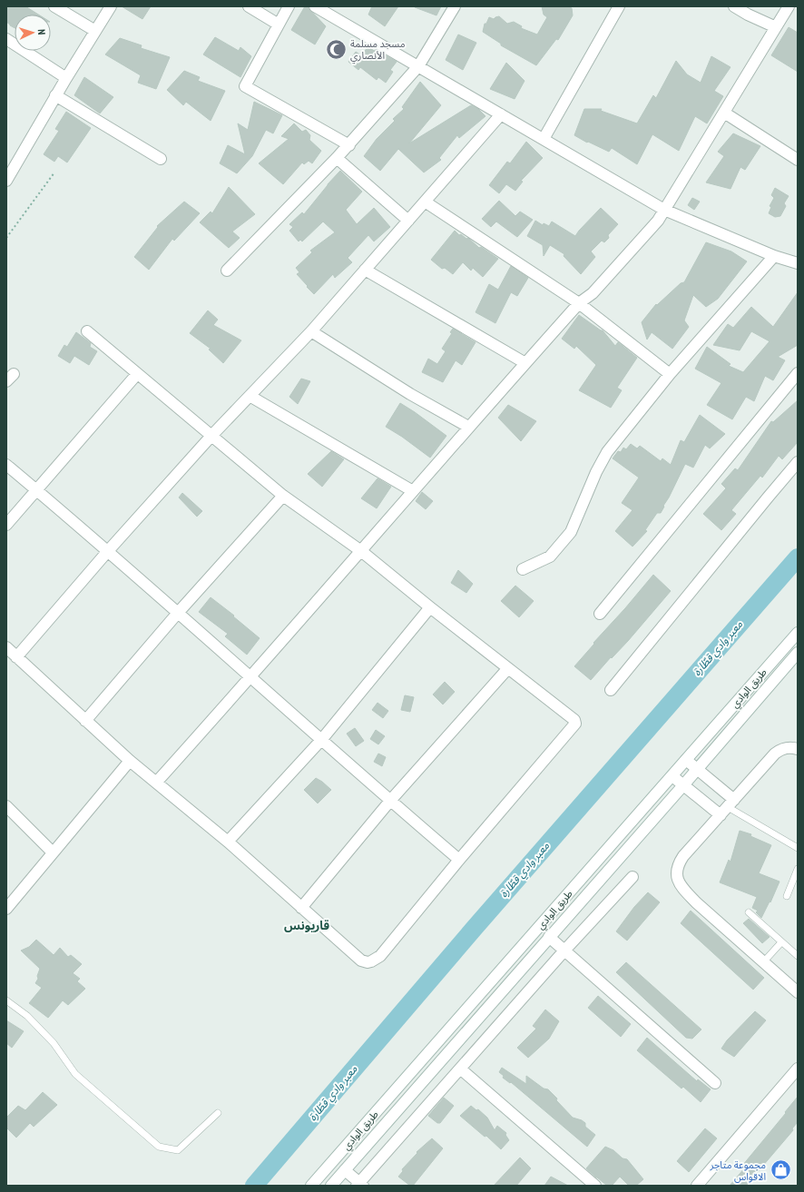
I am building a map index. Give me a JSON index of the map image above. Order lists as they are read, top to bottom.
{
  "streets": {
    "street": ["طريق الوادي"]
  },
  "districts": ["قاريونس"],
  "water": ["معبر وادي قطّارة"],
  "places": {
    "mosque": ["مسجد مسلمة الأنصاري"],
    "shop": ["مجموعة متاجر الاقواس"]
  },
  "north": "right"
}
